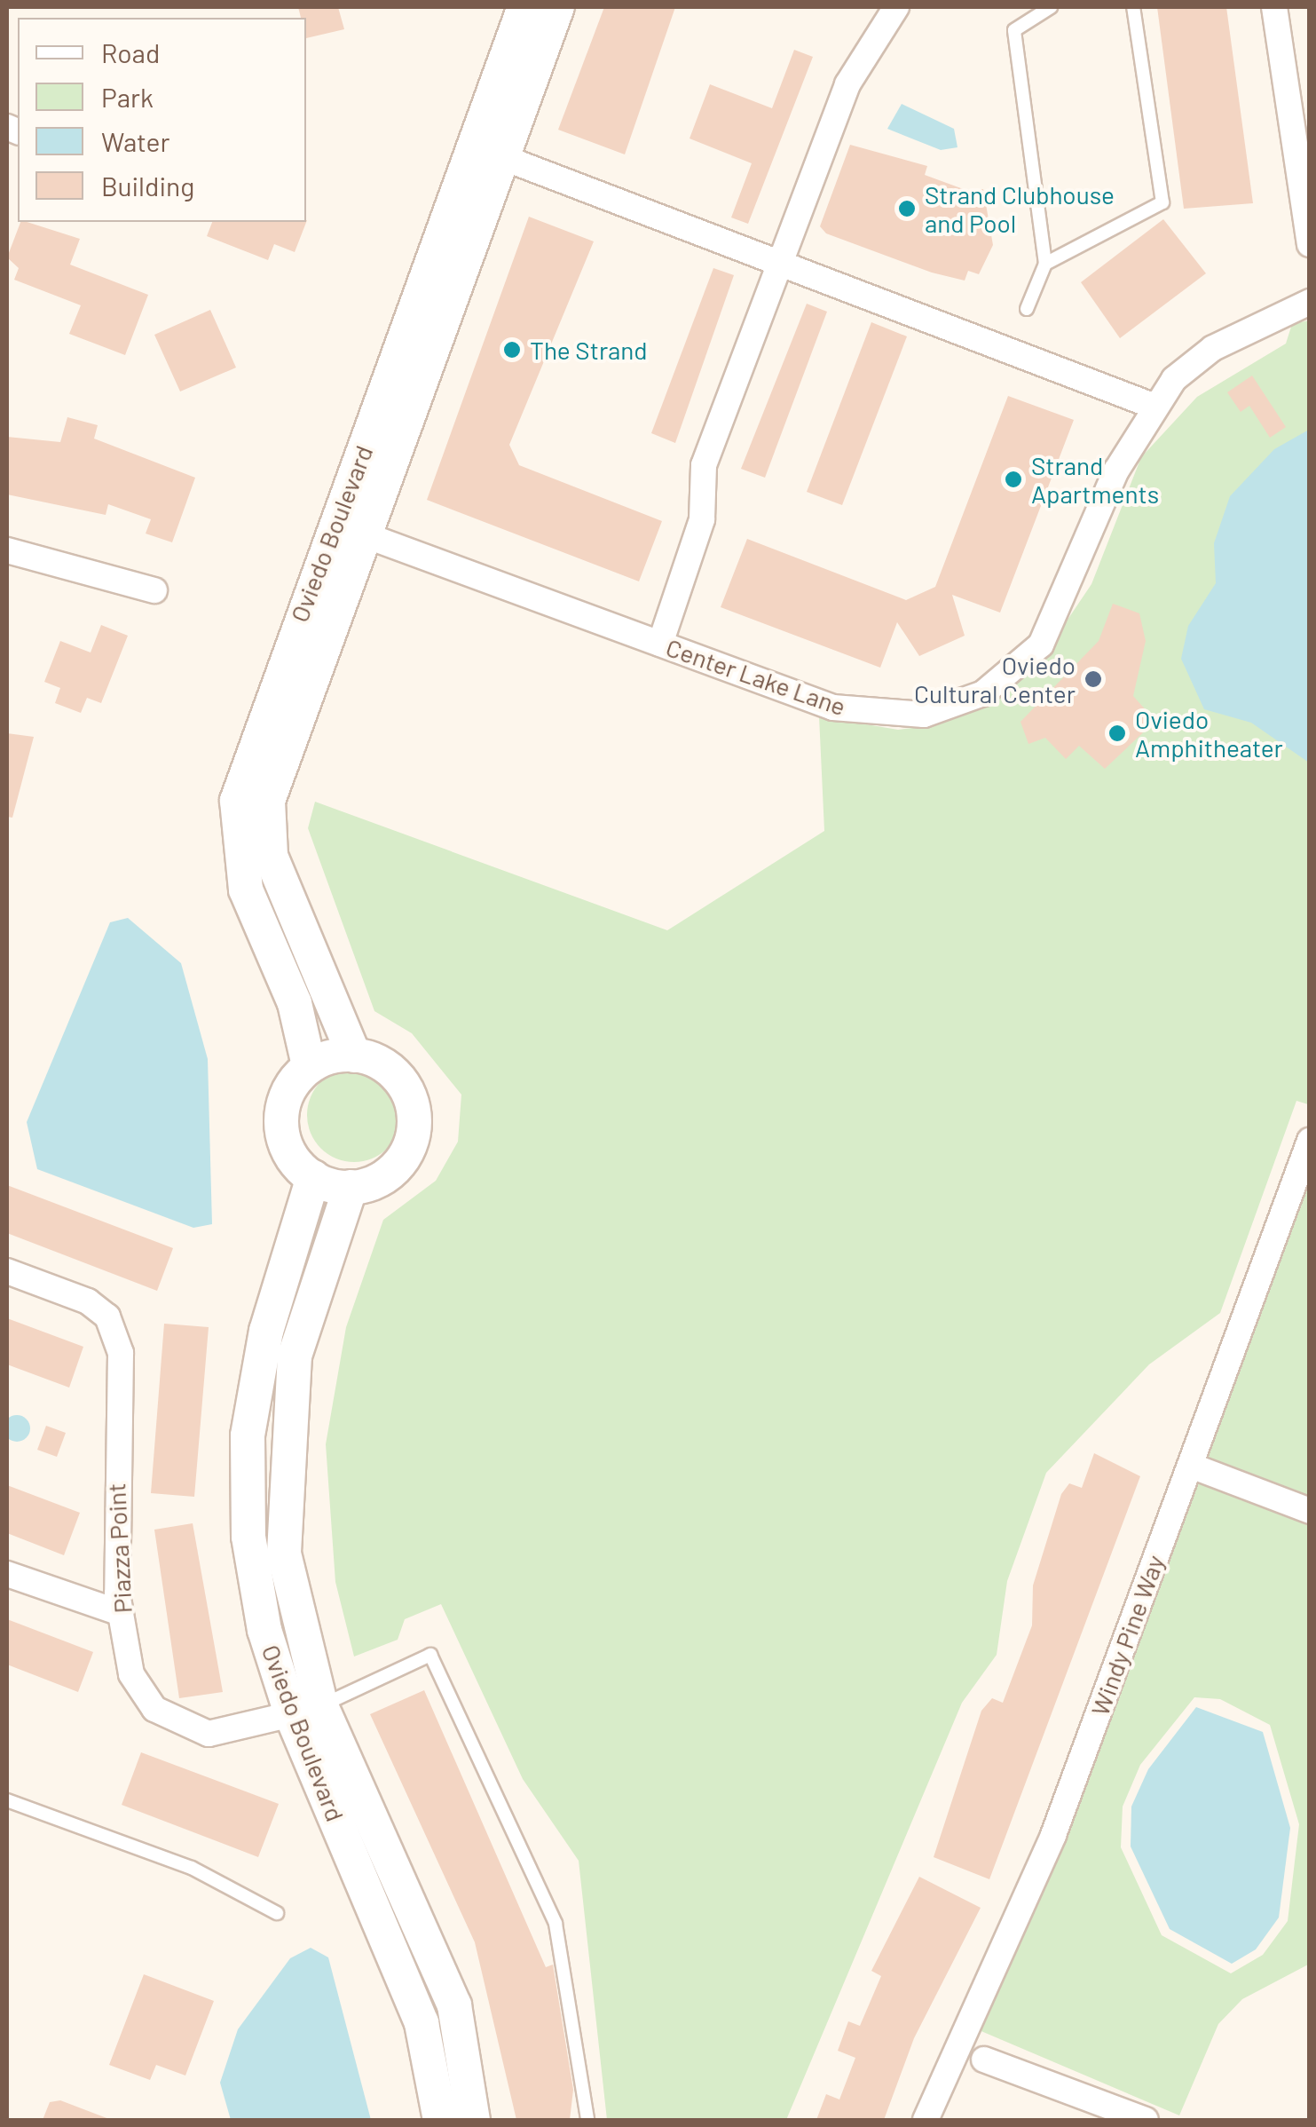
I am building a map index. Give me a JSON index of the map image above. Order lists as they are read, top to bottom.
{
  "streets": {
    "street": [
      "Oviedo Boulevard",
      "Center Lake Lane",
      "Piazza Point",
      "Windy Pine Way"
    ]
  },
  "crossings": [
    ["Oviedo Boulevard", "Center Lake Lane"],
    ["Oviedo Boulevard", "Piazza Point"]
  ],
  "places": [
    "Strand Clubhouse and Pool",
    "The Strand",
    "Strand Apartments",
    "Oviedo Cultural Center",
    "Oviedo Amphitheater"
  ],
  "legend": [
    "Road",
    "Park",
    "Water",
    "Building"
  ]
}
